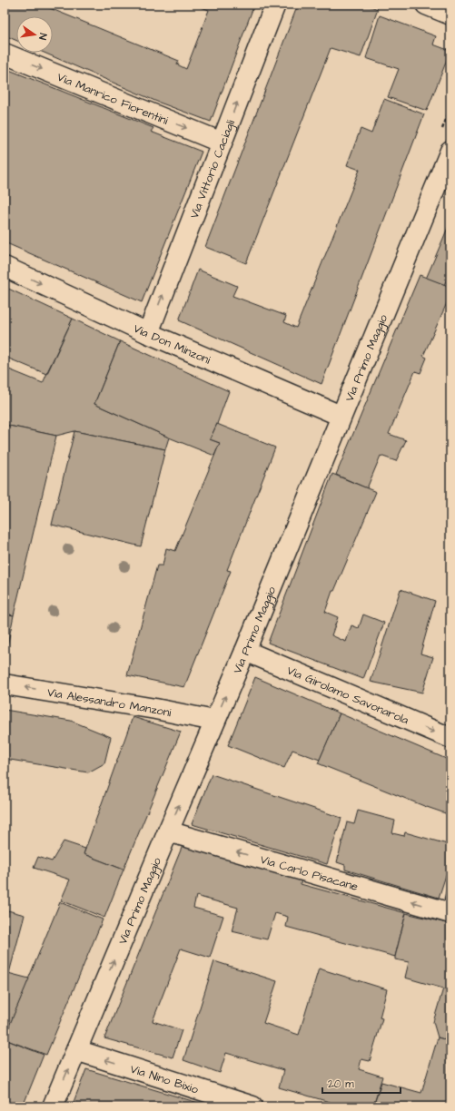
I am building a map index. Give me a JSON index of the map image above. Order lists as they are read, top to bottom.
{
  "streets": {
    "street": [
      "Via Manrico Fiorentini",
      "Via Vittorio Caciagli",
      "Via Don Minzoni",
      "Via Primo Maggio",
      "Via Girolamo Savonarola",
      "Via Alessandro Manzoni",
      "Via Carlo Pisacane",
      "Via Nino Bixio"
    ]
  },
  "crossings": [
    ["Via Manrico Fiorentini", "Via Vittorio Caciagli"],
    ["Via Vittorio Caciagli", "Via Don Minzoni"],
    ["Via Don Minzoni", "Via Primo Maggio"],
    ["Via Primo Maggio", "Via Girolamo Savonarola"],
    ["Via Primo Maggio", "Via Alessandro Manzoni"],
    ["Via Primo Maggio", "Via Carlo Pisacane"],
    ["Via Primo Maggio", "Via Nino Bixio"]
  ],
  "one_way": [
    "Via Manrico Fiorentini",
    "Via Vittorio Caciagli",
    "Via Don Minzoni",
    "Via Primo Maggio",
    "Via Girolamo Savonarola",
    "Via Alessandro Manzoni",
    "Via Carlo Pisacane",
    "Via Nino Bixio"
  ],
  "scale_bar": "20 m",
  "north": "right"
}
